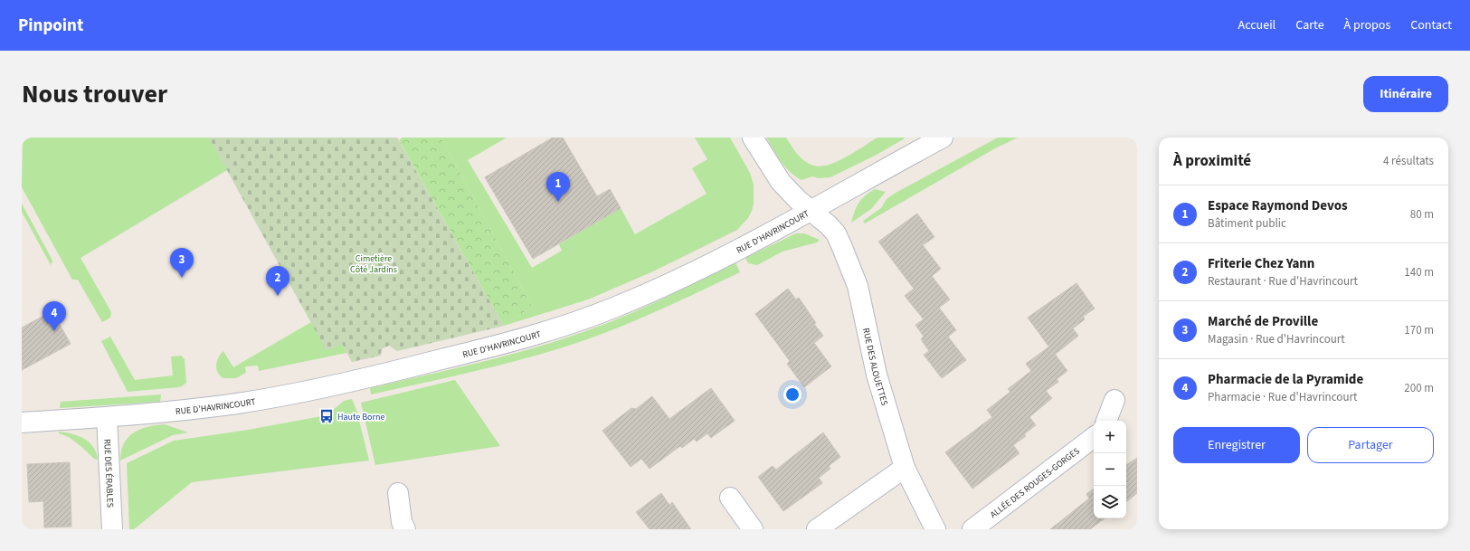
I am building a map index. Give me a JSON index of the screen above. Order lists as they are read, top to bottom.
{
  "streets": {
    "street": [
      "RUE D'HAVRINCOURT",
      "RUE DES ALOUETTES",
      "RUE DES ÉRABLES",
      "ALLÉE DES ROUGES-GORGES"
    ]
  },
  "crossings": [
    ["RUE D'HAVRINCOURT", "RUE DES ALOUETTES"],
    ["RUE D'HAVRINCOURT", "RUE DES ÉRABLES"]
  ],
  "parks": ["Cimetière Côté Jardins"],
  "places": {
    "bus stop": ["Haute Borne"]
  },
  "page": {
    "header": "Pinpoint",
    "nav": [
      "Accueil",
      "Carte",
      "À propos",
      "Contact"
    ],
    "title": "Nous trouver",
    "buttons": [
      "Itinéraire",
      ["Enregistrer", "Partager"]
    ],
    "heading": ["À proximité", "4 résultats"],
    "pins": [
      "1",
      "3",
      "2",
      "4"
    ],
    "list": [
      {
        "mark": "1",
        "name": "Espace Raymond Devos",
        "note": "Bâtiment public",
        "value": "80 m"
      },
      {
        "mark": "2",
        "name": "Friterie Chez Yann",
        "note": "Restaurant · Rue d'Havrincourt",
        "value": "140 m"
      },
      {
        "mark": "3",
        "name": "Marché de Proville",
        "note": "Magasin · Rue d'Havrincourt",
        "value": "170 m"
      },
      {
        "mark": "4",
        "name": "Pharmacie de la Pyramide",
        "note": "Pharmacie · Rue d'Havrincourt",
        "value": "200 m"
      }
    ],
    "map_buttons": ["+", "−"]
  }
}
